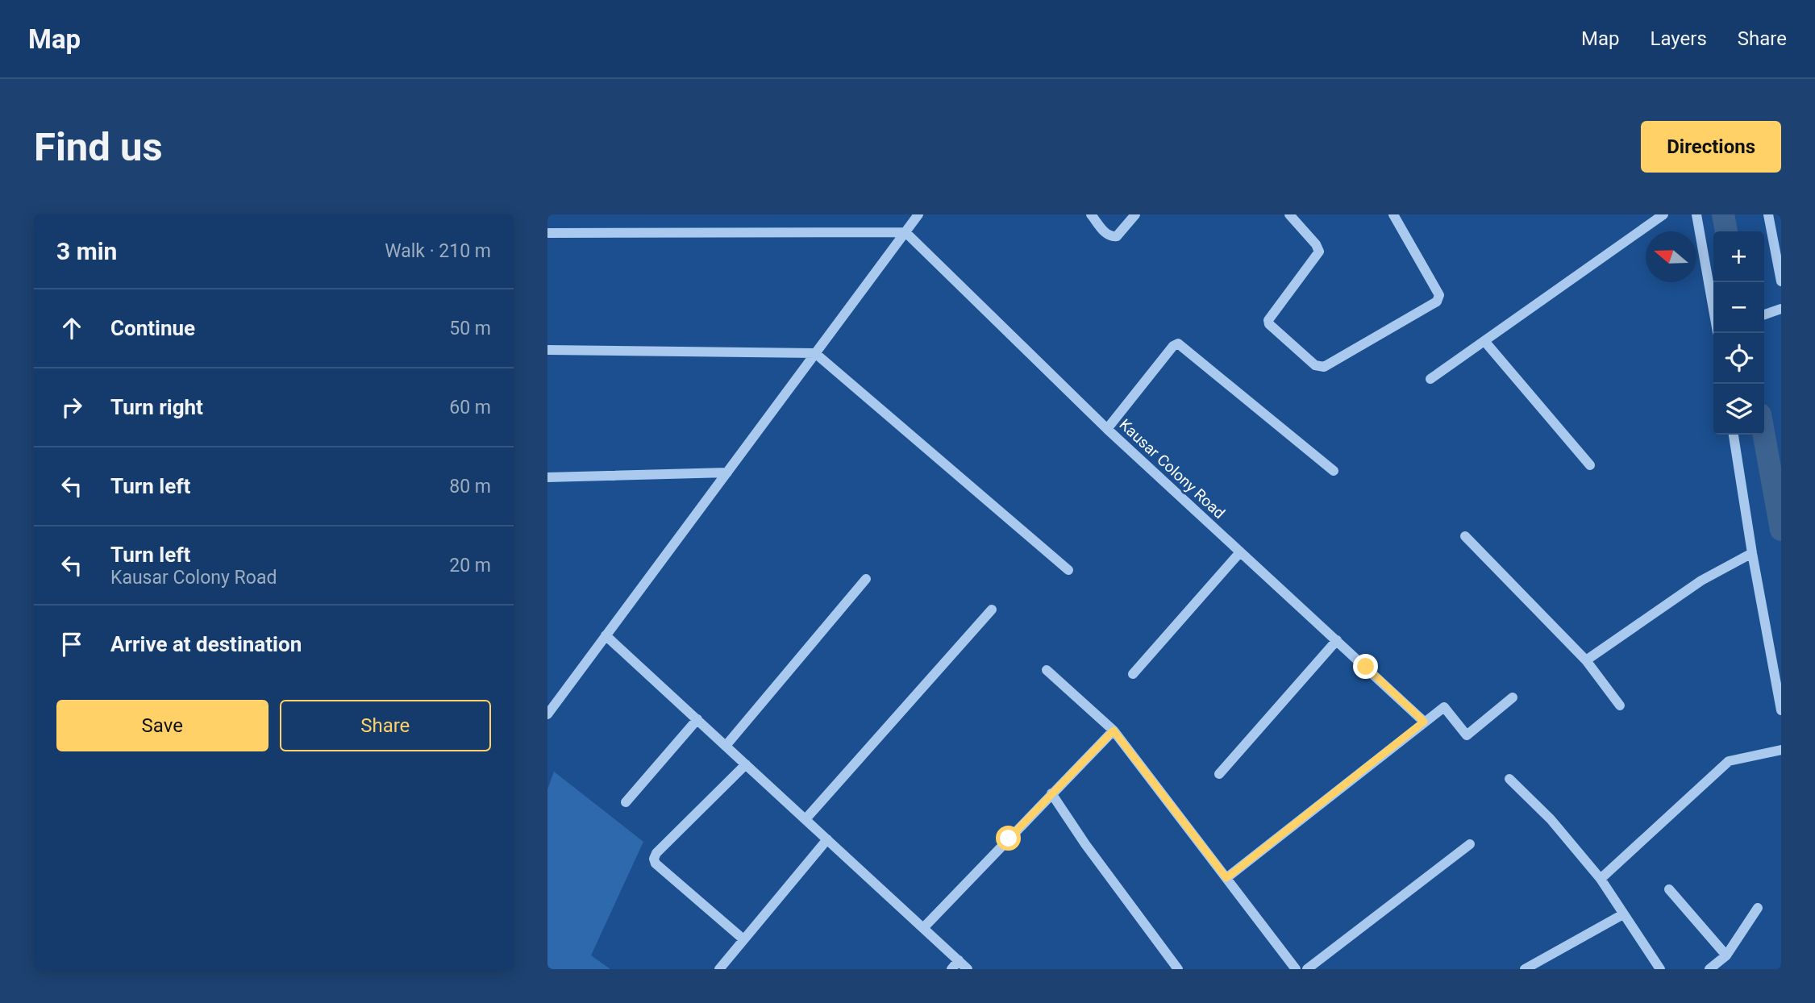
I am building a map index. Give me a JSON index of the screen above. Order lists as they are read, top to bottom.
{
  "streets": {
    "street": ["Kausar Colony Road"]
  },
  "north": "left",
  "page": {
    "header": "Map",
    "nav": ["Map", "Layers", "Share"],
    "buttons": [
      "Directions",
      ["Save", "Share"]
    ],
    "title": "Find us",
    "heading": ["3 min", "Walk · 210 m"],
    "map_buttons": ["+", "−"],
    "list": [
      ["Continue", "50 m"],
      ["Turn right", "60 m"],
      ["Turn left", "80 m"],
      ["Turn left", "Kausar Colony Road", "20 m"],
      "Arrive at destination"
    ]
  }
}
